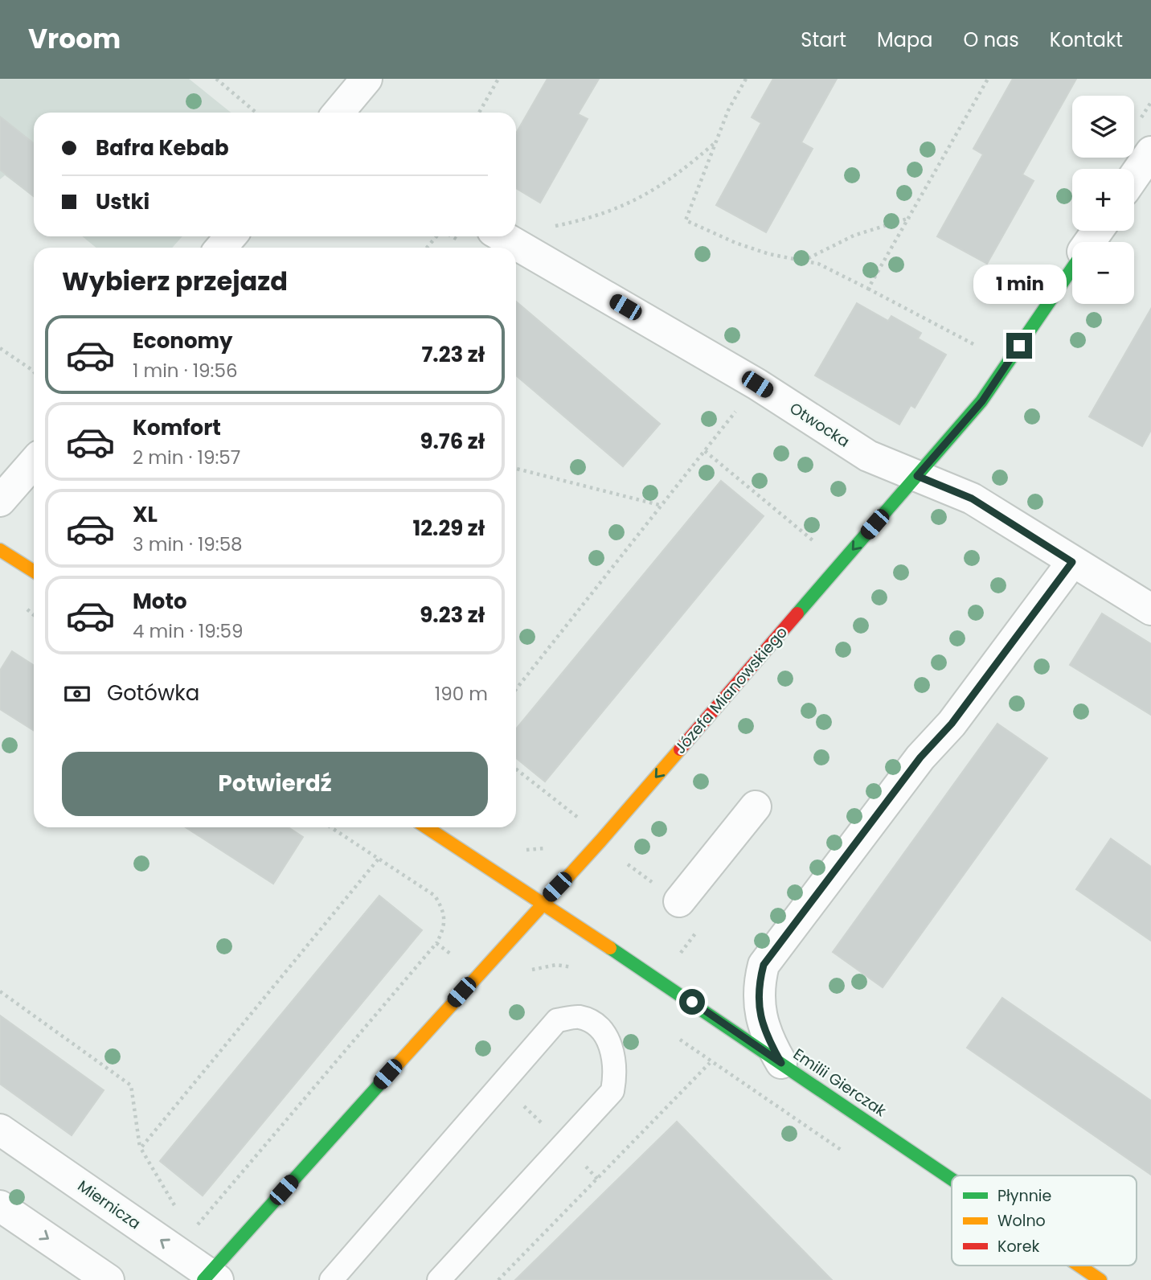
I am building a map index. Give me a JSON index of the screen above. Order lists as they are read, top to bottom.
{
  "streets": {
    "street": [
      "Otwocka",
      "Józefa Mianowskiego",
      "Emilii Gierczak",
      "Miernicza"
    ]
  },
  "crossings": [
    ["Otwocka", "Józefa Mianowskiego"],
    ["Józefa Mianowskiego", "Emilii Gierczak"],
    ["Józefa Mianowskiego", "Miernicza"]
  ],
  "one_way": ["Józefa Mianowskiego"],
  "legend": ["Płynnie", "Wolno", "Korek"],
  "page": {
    "header": "Vroom",
    "nav": [
      "Start",
      "Mapa",
      "O nas",
      "Kontakt"
    ],
    "map_buttons": ["+", "−"],
    "banner": ["Bafra Kebab", "Ustki"],
    "heading": "Wybierz przejazd",
    "bubble": "1 min",
    "list": [
      {
        "name": "Economy",
        "note": "1 min · 19:56",
        "value": "7.23 zł"
      },
      {
        "name": "Komfort",
        "note": "2 min · 19:57",
        "value": "9.76 zł"
      },
      {
        "name": "XL",
        "note": "3 min · 19:58",
        "value": "12.29 zł"
      },
      {
        "name": "Moto",
        "note": "4 min · 19:59",
        "value": "9.23 zł"
      }
    ],
    "pay": ["Gotówka", "190 m"],
    "buttons": "Potwierdź"
  }
}
